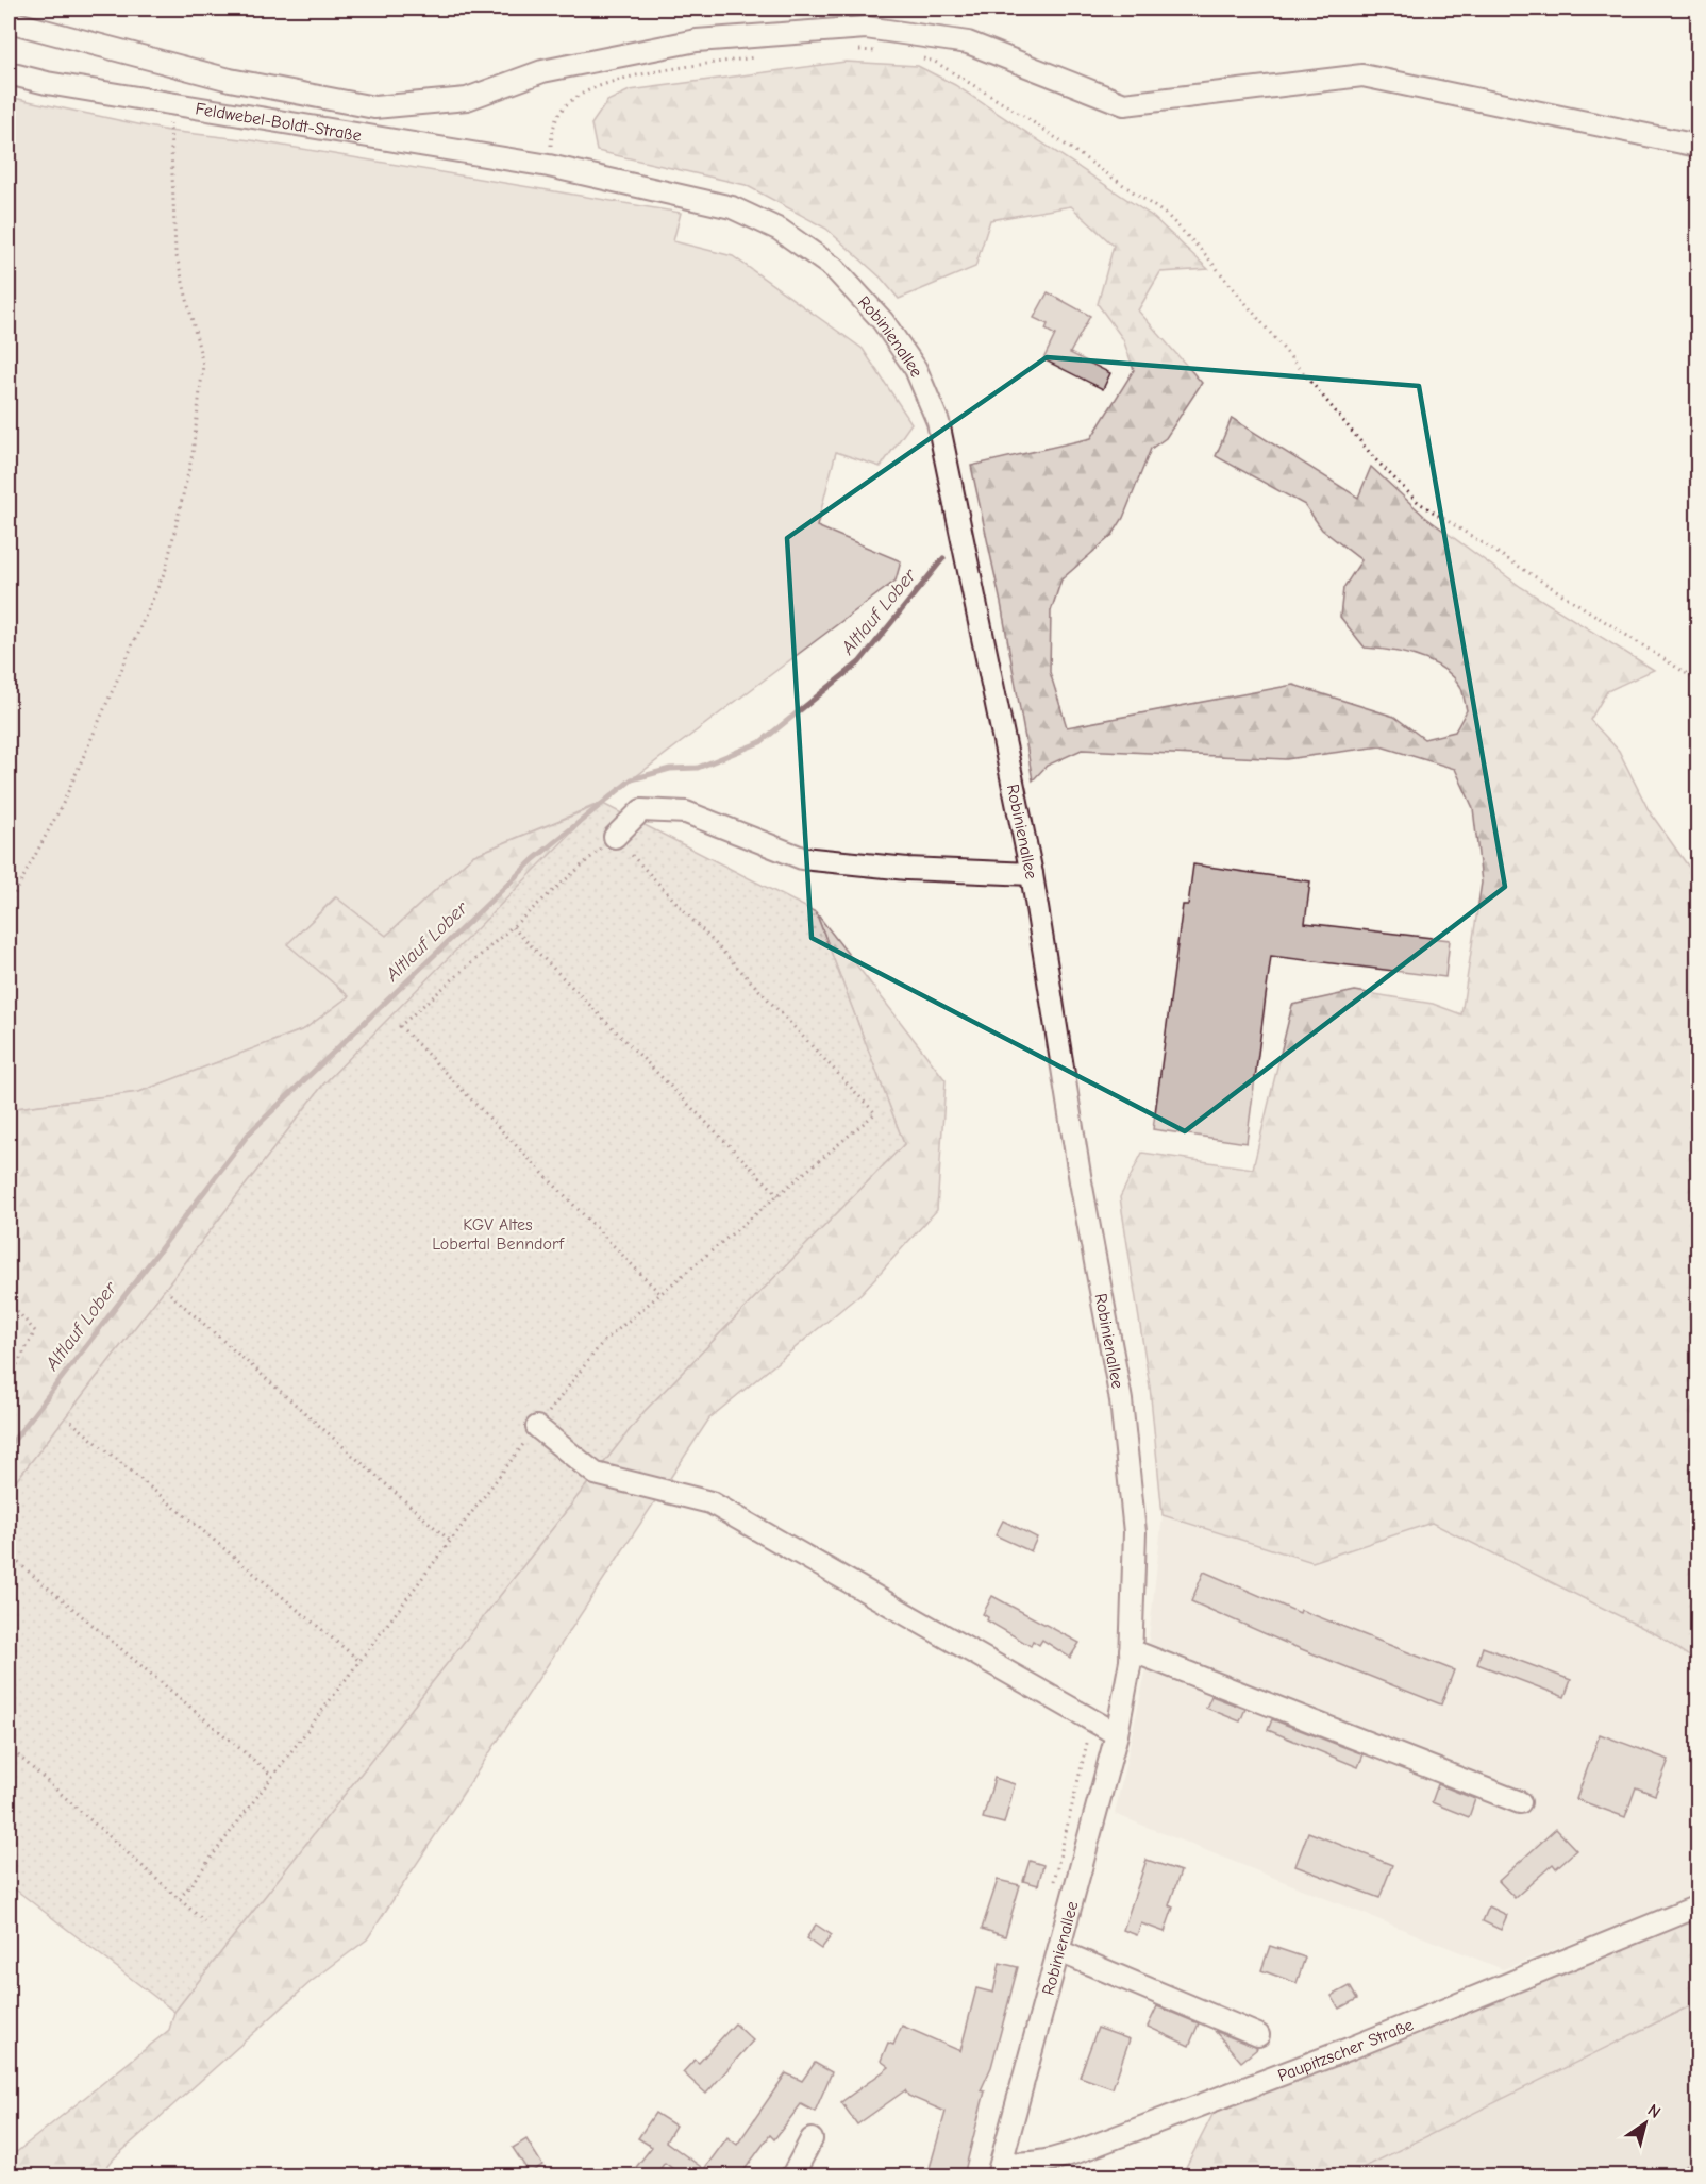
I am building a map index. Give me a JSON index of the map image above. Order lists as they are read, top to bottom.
{
  "streets": {
    "street": ["Feldwebel-Boldt-Straße", "Robinienallee", "Paupitzscher Straße"]
  },
  "crossings": [
    ["Feldwebel-Boldt-Straße", "Robinienallee"],
    ["Robinienallee", "Paupitzscher Straße"]
  ],
  "water": ["Altlauf Lober"],
  "parks": ["KGV Altes Lobertal Benndorf"],
  "north": "top right"
}
